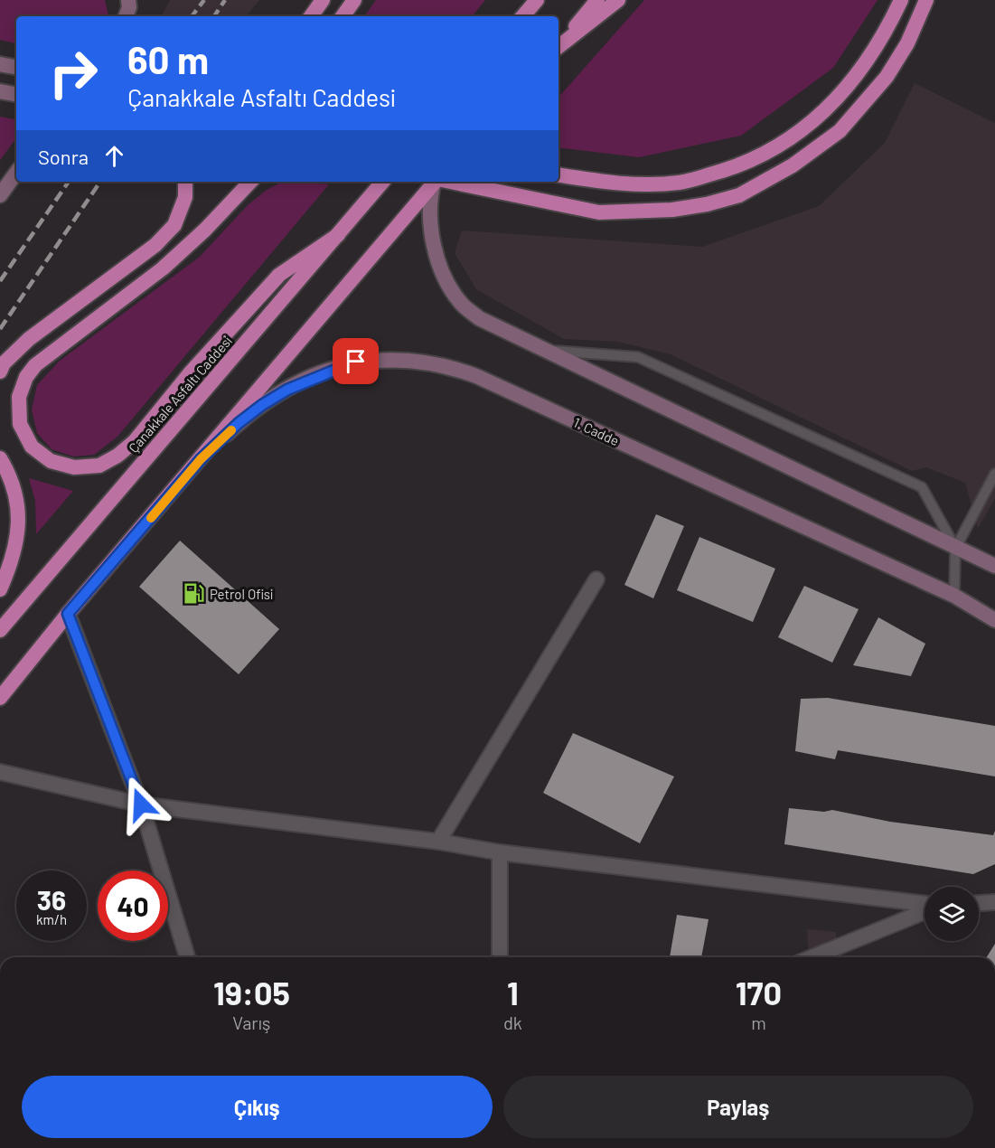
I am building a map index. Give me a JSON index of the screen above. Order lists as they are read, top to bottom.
{
  "streets": {
    "highway": ["Çanakkale Asfaltı Caddesi"],
    "main road": ["1. Cadde"]
  },
  "places": {
    "fuel station": ["Petrol Ofisi"]
  },
  "page": {
    "turn": ["60 m", "Çanakkale Asfaltı Caddesi"],
    "then": "Sonra",
    "speed": "36 km/h",
    "limit": "40",
    "eta": [
      "19:05",
      "Varış",
      "1",
      "dk",
      "170",
      "m"
    ],
    "buttons": ["Çıkış", "Paylaş"]
  }
}
